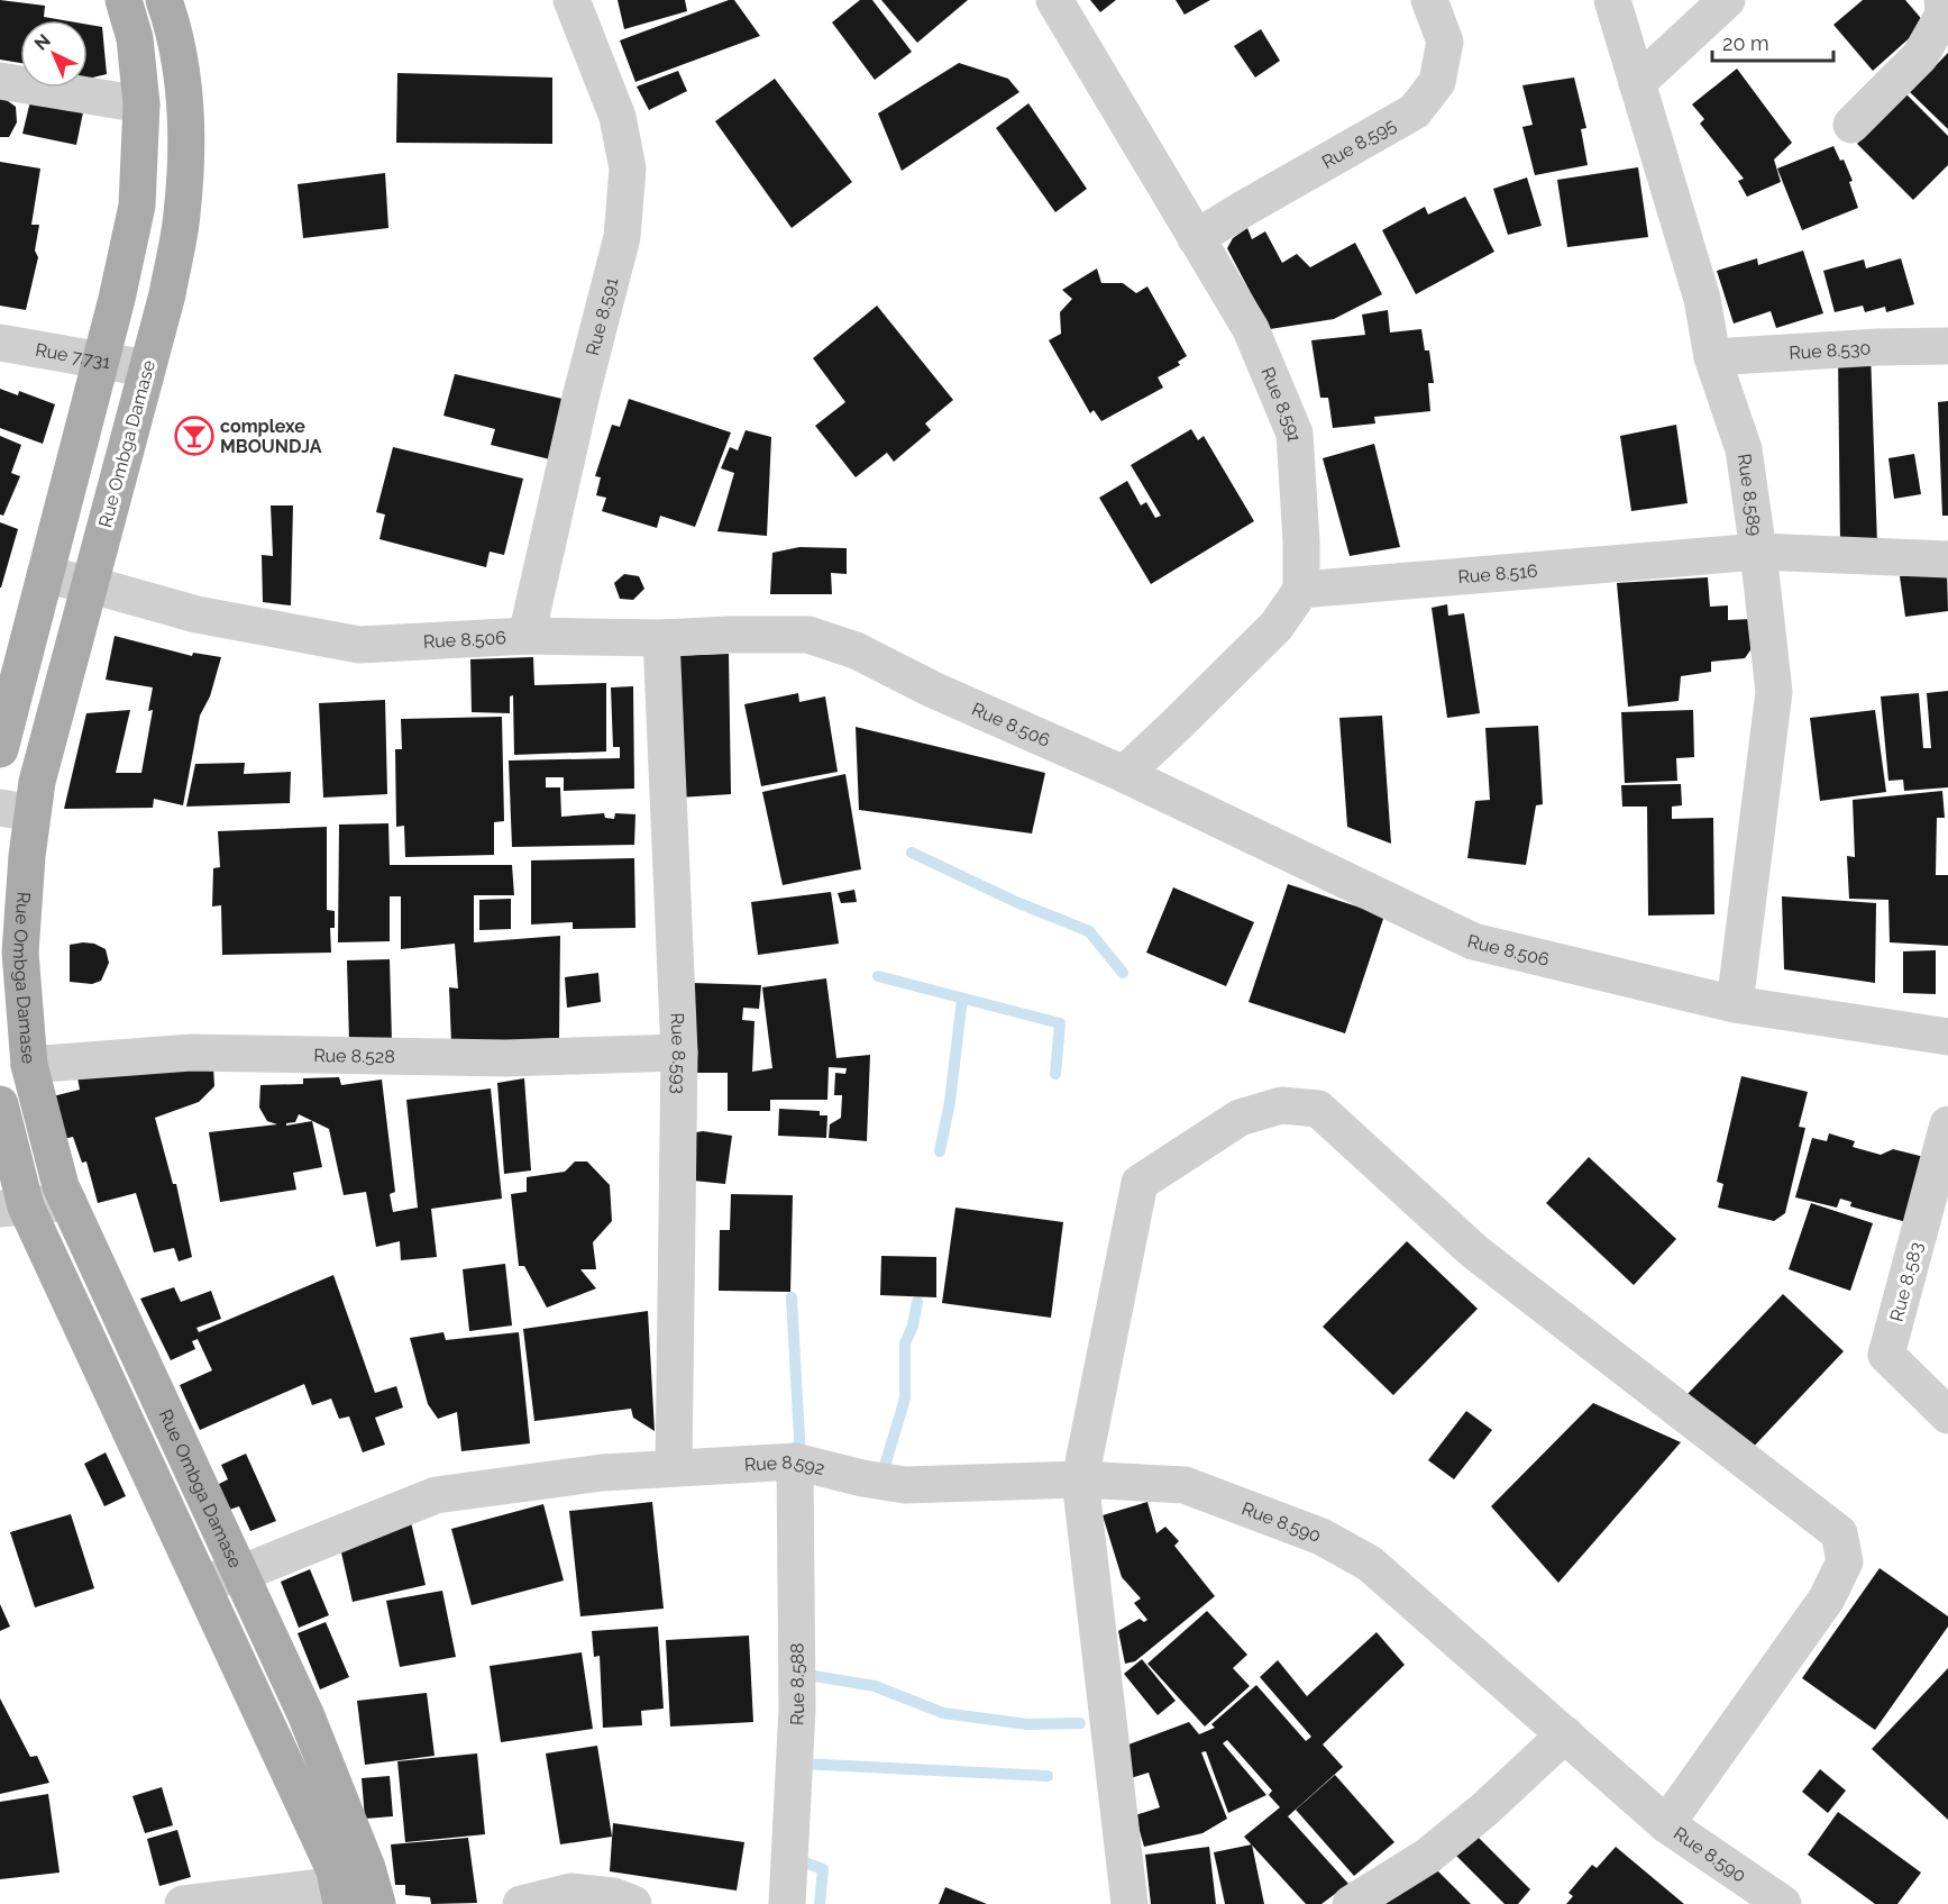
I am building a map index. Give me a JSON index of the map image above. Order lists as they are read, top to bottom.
{
  "streets": {
    "main road": ["Rue Ombga Damase"],
    "street": [
      "Rue 8.595",
      "Rue 8.591",
      "Rue 8.530",
      "Rue 7.731",
      "Rue 8.589",
      "Rue 8.516",
      "Rue 8.506",
      "Rue 8.593",
      "Rue 8.528",
      "Rue 8.583",
      "Rue 8.592",
      "Rue 8.590",
      "Rue 8.588"
    ]
  },
  "crossings": [
    ["Rue 8.595", "Rue 8.591"],
    ["Rue 8.591", "Rue 8.516"],
    ["Rue 8.591", "Rue 8.506"],
    ["Rue 8.530", "Rue 8.589"],
    ["Rue 7.731", "Rue Ombga Damase"],
    ["Rue Ombga Damase", "Rue 8.506"],
    ["Rue Ombga Damase", "Rue 8.528"],
    ["Rue Ombga Damase", "Rue 8.592"],
    ["Rue 8.589", "Rue 8.516"],
    ["Rue 8.589", "Rue 8.506"],
    ["Rue 8.506", "Rue 8.593"],
    ["Rue 8.593", "Rue 8.528"],
    ["Rue 8.593", "Rue 8.592"],
    ["Rue 8.592", "Rue 8.590"],
    ["Rue 8.592", "Rue 8.588"]
  ],
  "places": {
    "bar": ["complexe MBOUNDJA"]
  },
  "scale_bar": "20 m",
  "north": "top left"
}
